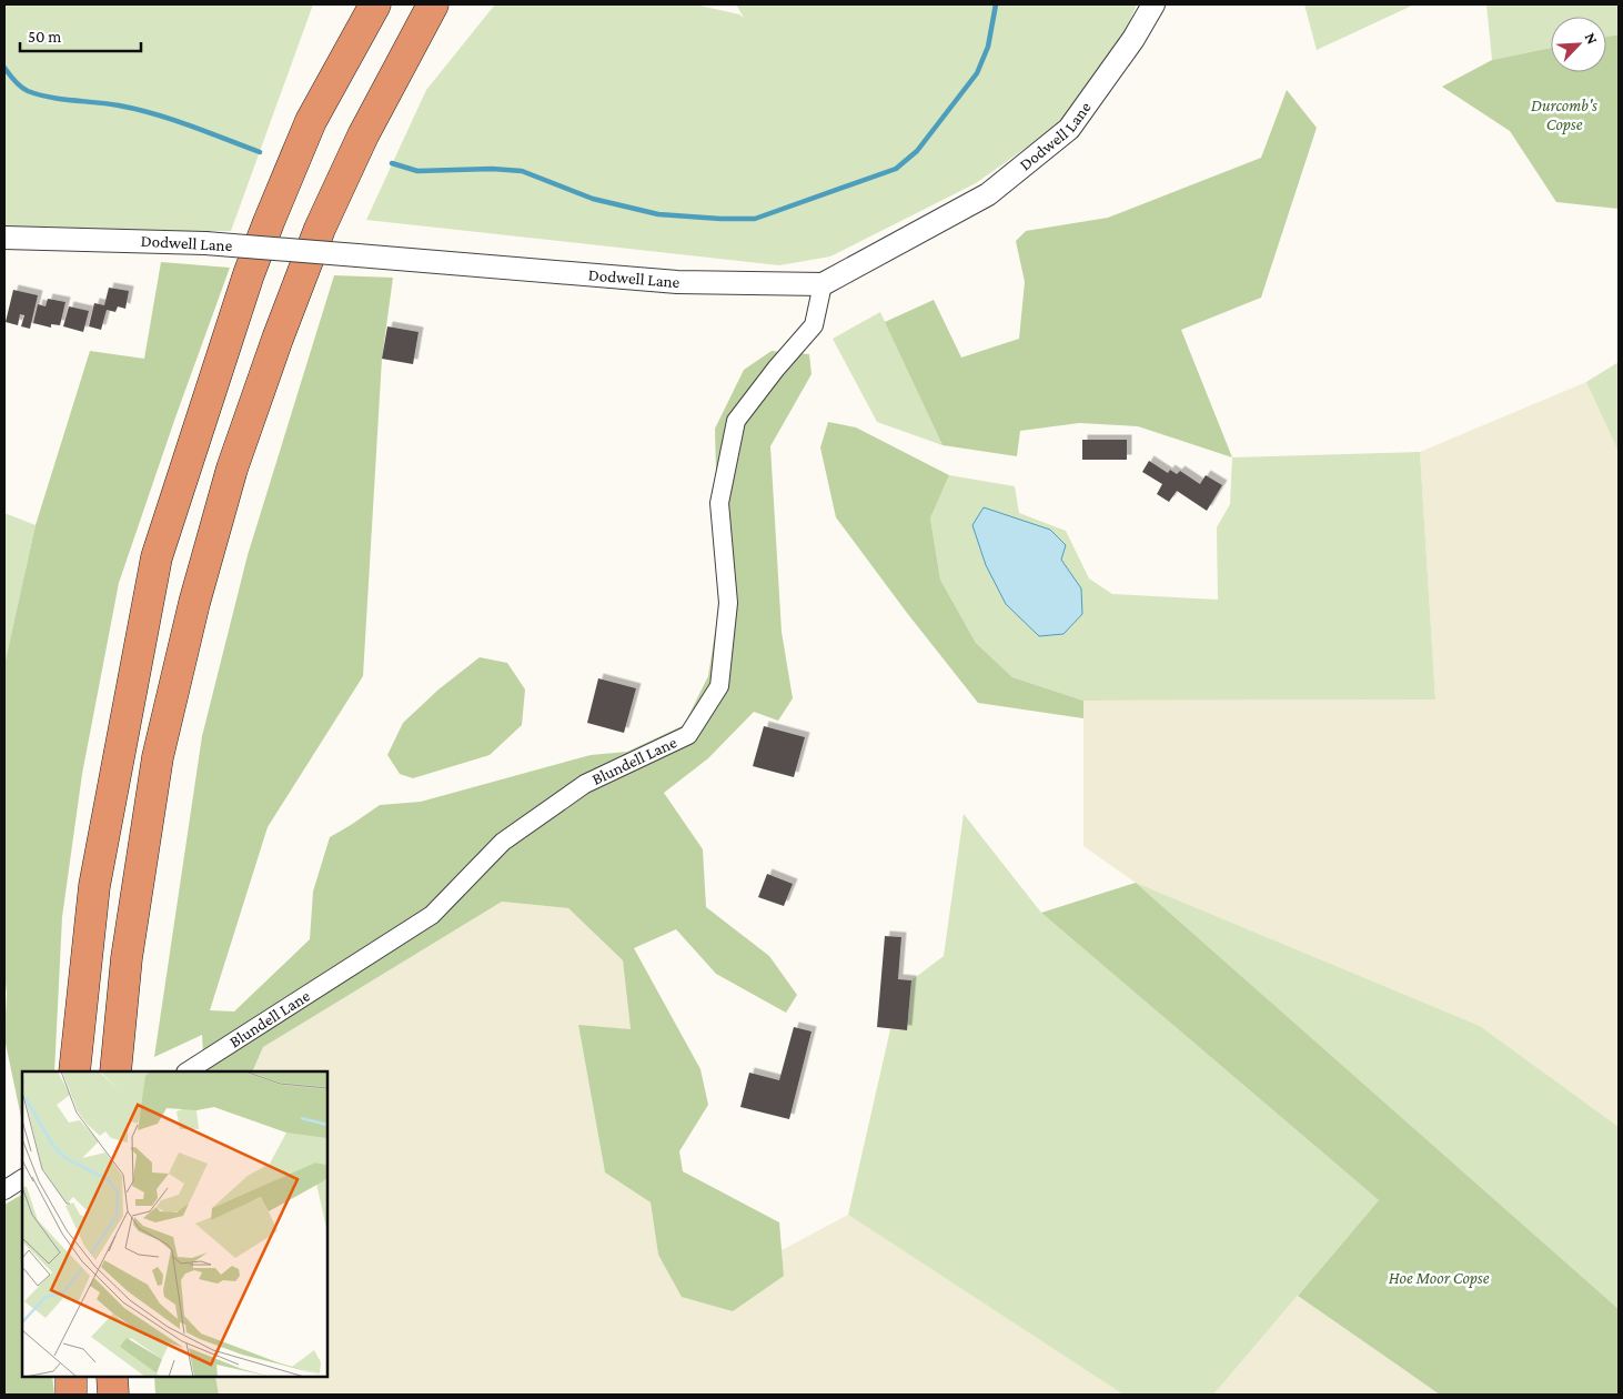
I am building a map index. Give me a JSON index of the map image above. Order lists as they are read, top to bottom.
{
  "streets": {
    "street": ["Dodwell Lane", "Blundell Lane"]
  },
  "crossings": [
    ["Dodwell Lane", "Blundell Lane"]
  ],
  "parks": ["Durcomb's Copse", "Hoe Moor Copse"],
  "scale_bar": "50 m",
  "north": "top right"
}
